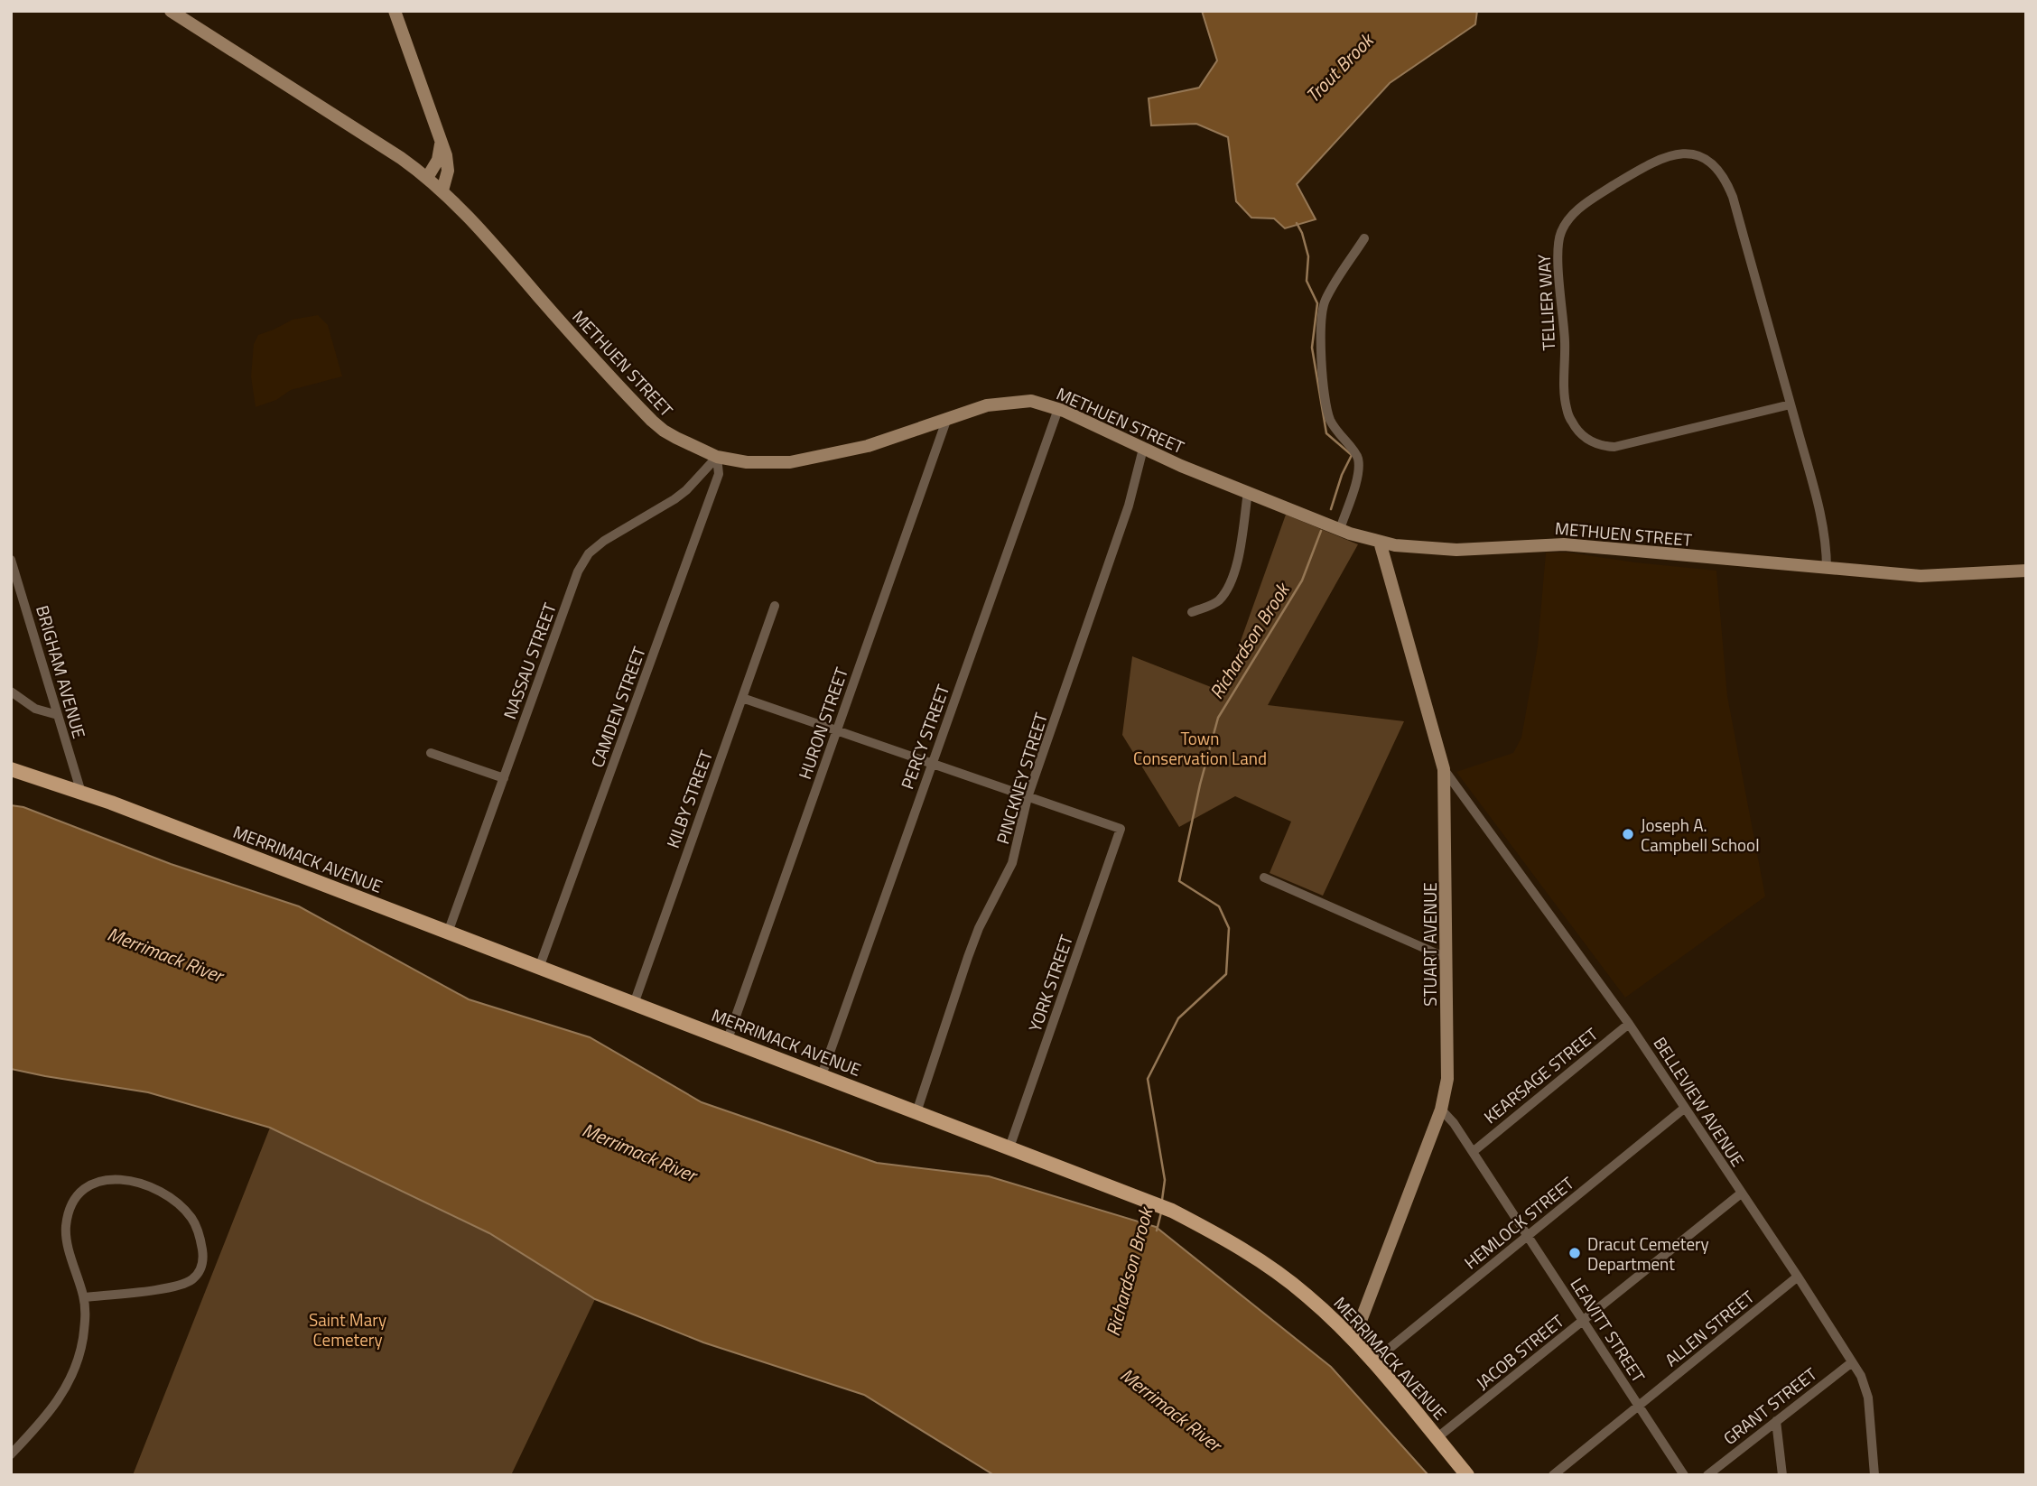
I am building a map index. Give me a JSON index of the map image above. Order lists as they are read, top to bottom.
{
  "streets": {
    "main road": ["MERRIMACK AVENUE"],
    "street": [
      "TELLIER WAY",
      "METHUEN STREET",
      "NASSAU STREET",
      "BRIGHAM AVENUE",
      "CAMDEN STREET",
      "HURON STREET",
      "PERCY STREET",
      "PINCKNEY STREET",
      "KILBY STREET",
      "STUART AVENUE",
      "YORK STREET",
      "KEARSAGE STREET",
      "BELLEVIEW AVENUE",
      "HEMLOCK STREET",
      "ALLEN STREET",
      "LEAVITT STREET",
      "JACOB STREET",
      "GRANT STREET"
    ]
  },
  "crossings": [
    ["TELLIER WAY", "METHUEN STREET"],
    ["METHUEN STREET", "NASSAU STREET"],
    ["METHUEN STREET", "CAMDEN STREET"],
    ["METHUEN STREET", "HURON STREET"],
    ["METHUEN STREET", "PERCY STREET"],
    ["METHUEN STREET", "PINCKNEY STREET"],
    ["METHUEN STREET", "STUART AVENUE"],
    ["NASSAU STREET", "CAMDEN STREET"],
    ["NASSAU STREET", "MERRIMACK AVENUE"],
    ["BRIGHAM AVENUE", "MERRIMACK AVENUE"],
    ["CAMDEN STREET", "MERRIMACK AVENUE"],
    ["HURON STREET", "MERRIMACK AVENUE"],
    ["PERCY STREET", "MERRIMACK AVENUE"],
    ["PINCKNEY STREET", "MERRIMACK AVENUE"],
    ["PINCKNEY STREET", "YORK STREET"],
    ["KILBY STREET", "MERRIMACK AVENUE"],
    ["MERRIMACK AVENUE", "STUART AVENUE"],
    ["MERRIMACK AVENUE", "YORK STREET"],
    ["MERRIMACK AVENUE", "HEMLOCK STREET"],
    ["MERRIMACK AVENUE", "JACOB STREET"],
    ["STUART AVENUE", "BELLEVIEW AVENUE"],
    ["STUART AVENUE", "LEAVITT STREET"],
    ["KEARSAGE STREET", "BELLEVIEW AVENUE"],
    ["KEARSAGE STREET", "LEAVITT STREET"],
    ["BELLEVIEW AVENUE", "HEMLOCK STREET"],
    ["BELLEVIEW AVENUE", "ALLEN STREET"],
    ["BELLEVIEW AVENUE", "JACOB STREET"],
    ["BELLEVIEW AVENUE", "GRANT STREET"],
    ["HEMLOCK STREET", "LEAVITT STREET"],
    ["ALLEN STREET", "LEAVITT STREET"],
    ["LEAVITT STREET", "JACOB STREET"]
  ],
  "water": ["Trout Brook", "Richardson Brook", "Merrimack River"],
  "parks": ["Town Conservation Land", "Saint Mary Cemetery"],
  "places": ["Joseph A. Campbell School", "Dracut Cemetery Department"]
}
